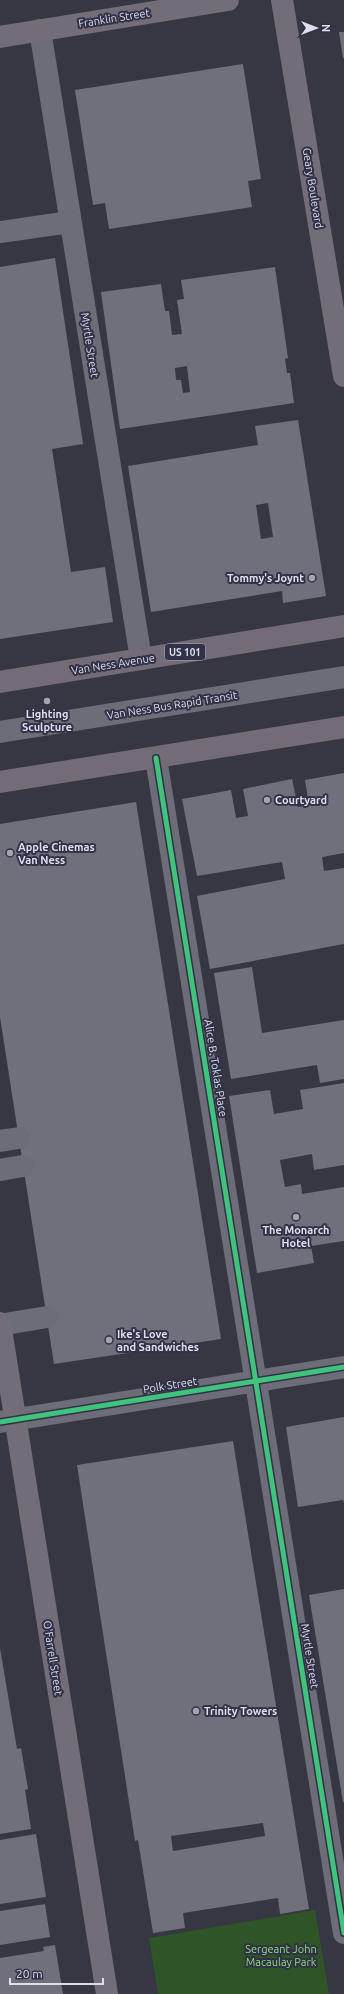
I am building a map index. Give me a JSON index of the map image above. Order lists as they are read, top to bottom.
{
  "streets": {
    "highway": ["US 101", "Van Ness Avenue"],
    "main road": ["Franklin Street", "Geary Boulevard", "O'Farrell Street"],
    "street": [
      "Myrtle Street",
      "Van Ness Bus Rapid Transit",
      "Alice B. Toklas Place",
      "Polk Street"
    ]
  },
  "crossings": [
    ["Franklin Street", "Myrtle Street"],
    ["Myrtle Street", "Van Ness Avenue"],
    ["Myrtle Street", "Alice B. Toklas Place"],
    ["Myrtle Street", "Polk Street"],
    ["Alice B. Toklas Place", "Polk Street"],
    ["Polk Street", "O'Farrell Street"]
  ],
  "parks": ["Sergeant John Macaulay Park"],
  "places": [
    "Tommy's Joynt",
    "Lighting Sculpture",
    "Courtyard",
    "Apple Cinemas Van Ness",
    "The Monarch Hotel",
    "Ike's Love and Sandwiches",
    "Trinity Towers"
  ],
  "scale_bar": "20 m",
  "north": "right"
}
